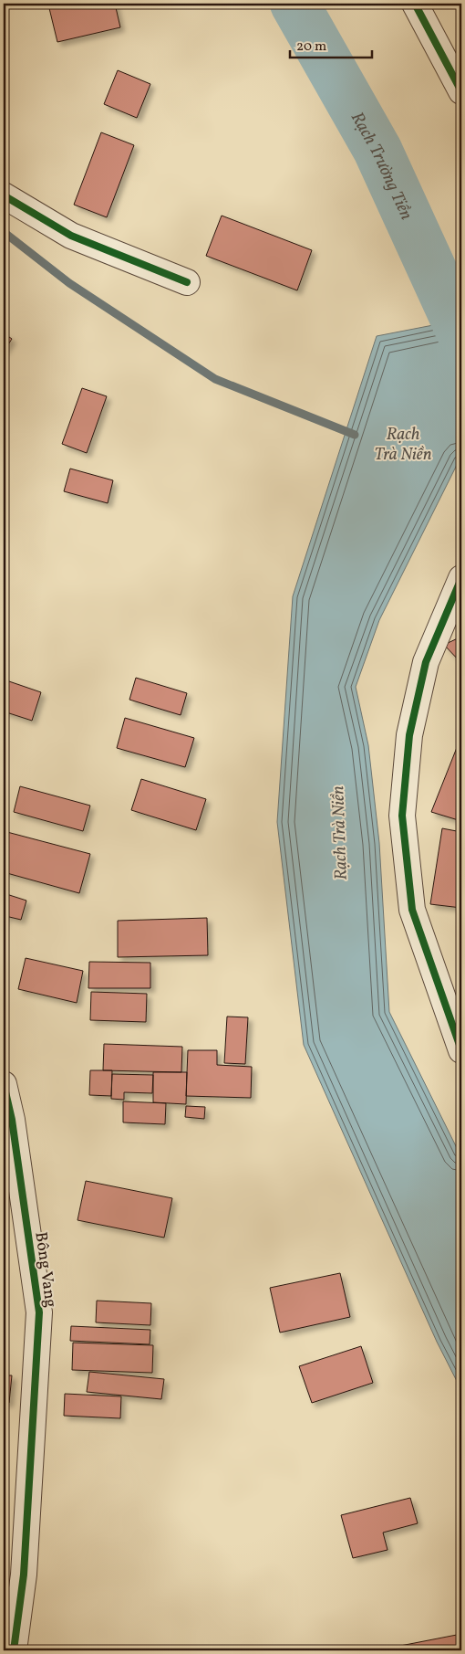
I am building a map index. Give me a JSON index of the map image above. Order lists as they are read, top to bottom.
{
  "streets": {
    "street": ["Bông Vang"]
  },
  "water": ["Rạch Trường Tiền", "Rạch Trà Niền"],
  "scale_bar": "20 m"
}
